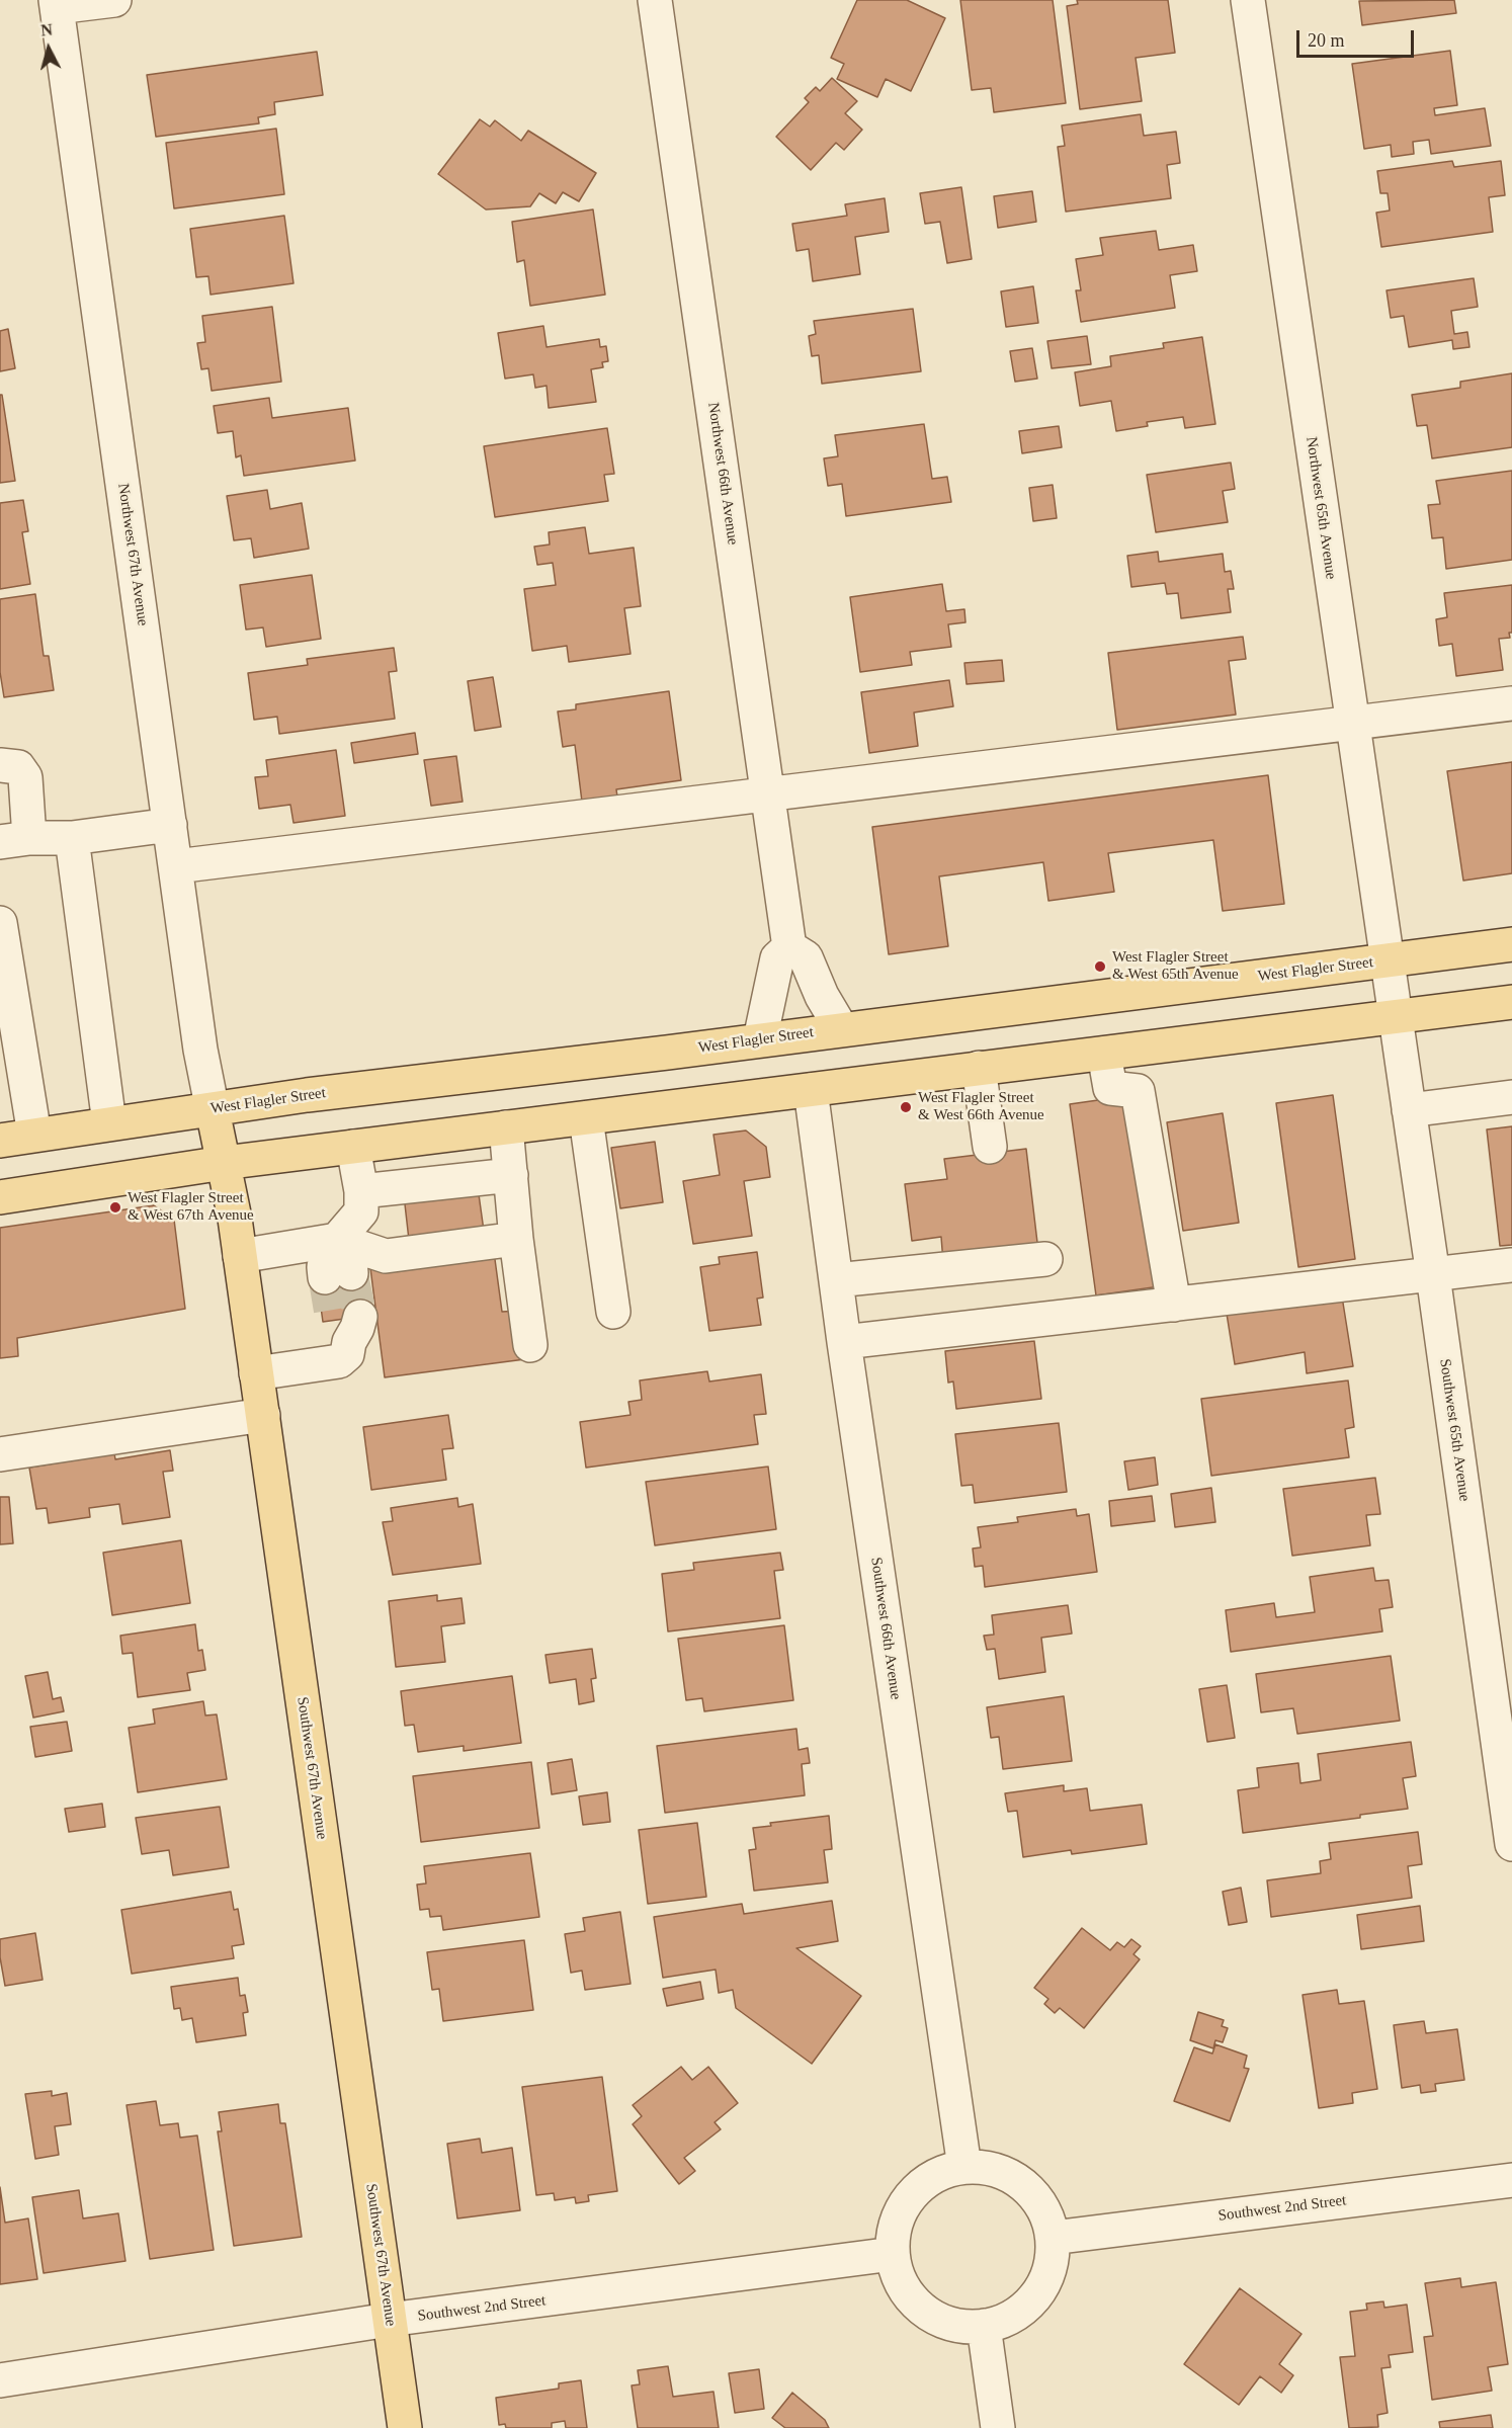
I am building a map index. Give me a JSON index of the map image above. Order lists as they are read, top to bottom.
{
  "streets": {
    "main road": ["West Flagler Street", "Southwest 67th Avenue"],
    "street": [
      "Northwest 66th Avenue",
      "Northwest 65th Avenue",
      "Northwest 67th Avenue",
      "Southwest 65th Avenue",
      "Southwest 66th Avenue",
      "Southwest 2nd Street"
    ]
  },
  "crossings": [
    ["Northwest 65th Avenue", "West Flagler Street"],
    ["Northwest 65th Avenue", "Southwest 65th Avenue"],
    ["Northwest 67th Avenue", "West Flagler Street"],
    ["Northwest 67th Avenue", "Southwest 67th Avenue"],
    ["West Flagler Street", "Southwest 67th Avenue"],
    ["Southwest 66th Avenue", "Southwest 2nd Street"],
    ["Southwest 67th Avenue", "Southwest 2nd Street"]
  ],
  "places": ["West Flagler Street & West 65th Avenue", "West Flagler Street & West 66th Avenue", "West Flagler Street & West 67th Avenue"],
  "scale_bar": "20 m",
  "north": "top"
}
